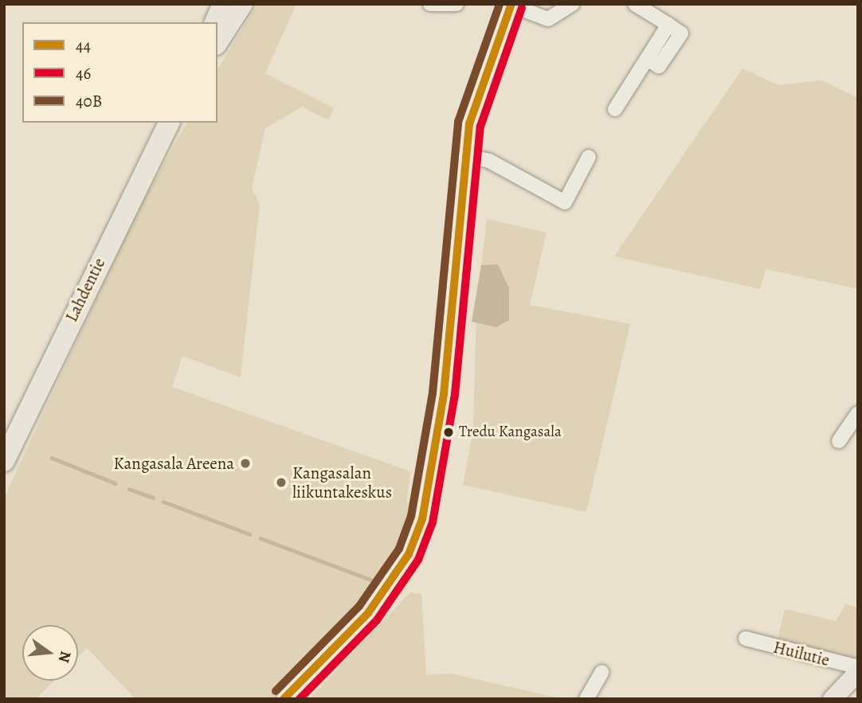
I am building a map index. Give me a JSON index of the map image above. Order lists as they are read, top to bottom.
{
  "streets": {
    "highway": ["Lahdentie"],
    "street": ["Huilutie"]
  },
  "places": ["Tredu Kangasala", "Kangasala Areena", "Kangasalan liikuntakeskus"],
  "lines": ["transit line 44", "transit line 40B", "transit line 46"],
  "legend": ["44", "46", "40B"],
  "north": "right"
}
